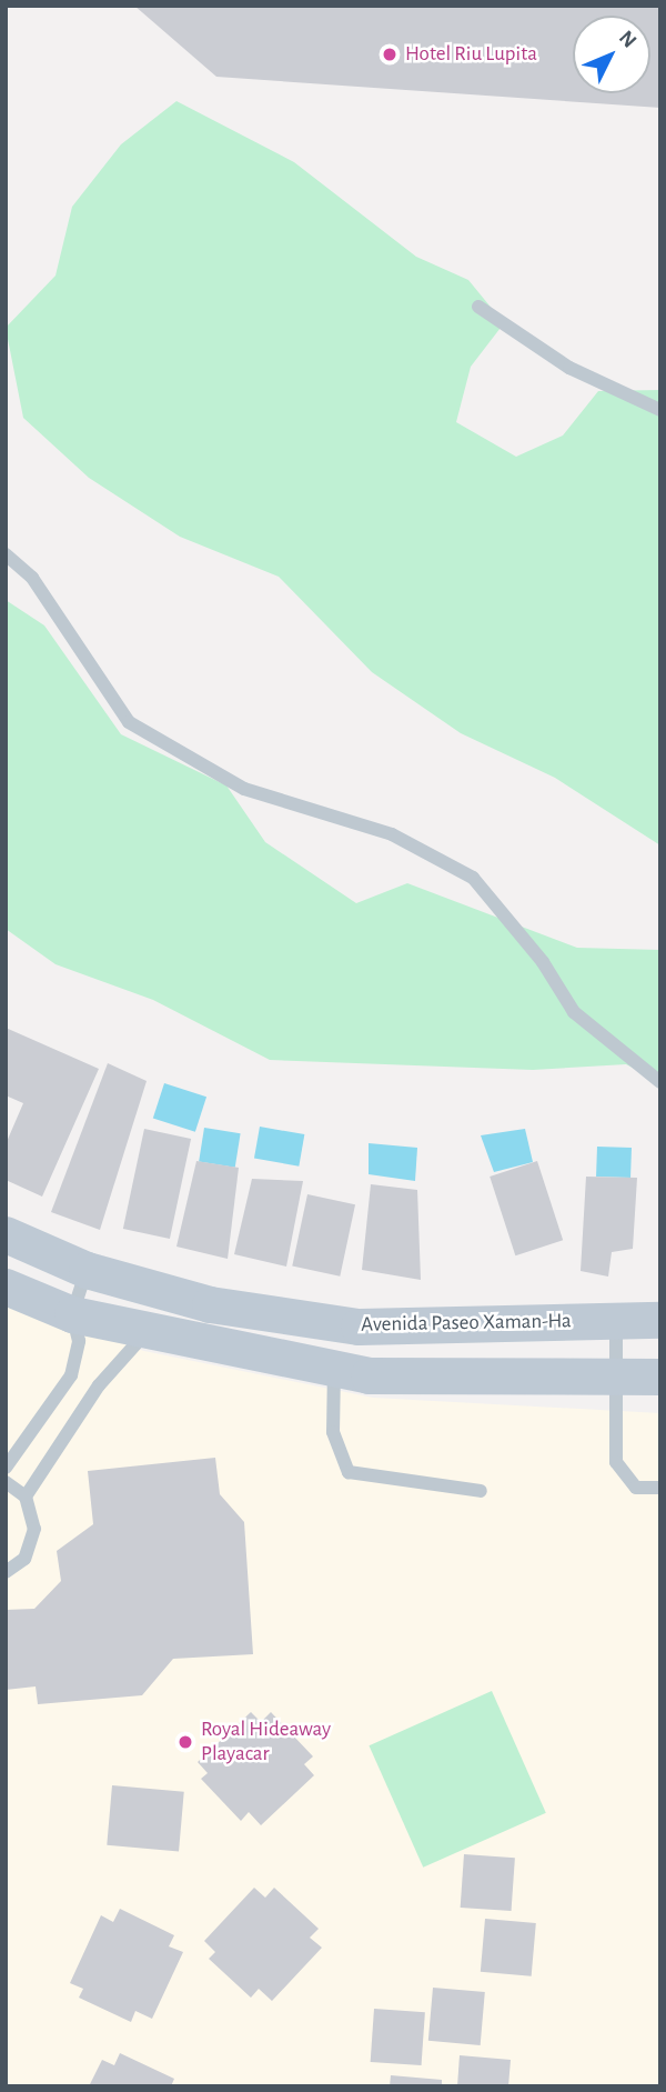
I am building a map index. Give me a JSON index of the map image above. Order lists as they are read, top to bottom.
{
  "streets": {
    "main road": ["Avenida Paseo Xaman-Ha"]
  },
  "places": ["Hotel Riu Lupita", "Royal Hideaway Playacar"],
  "north": "top right"
}
